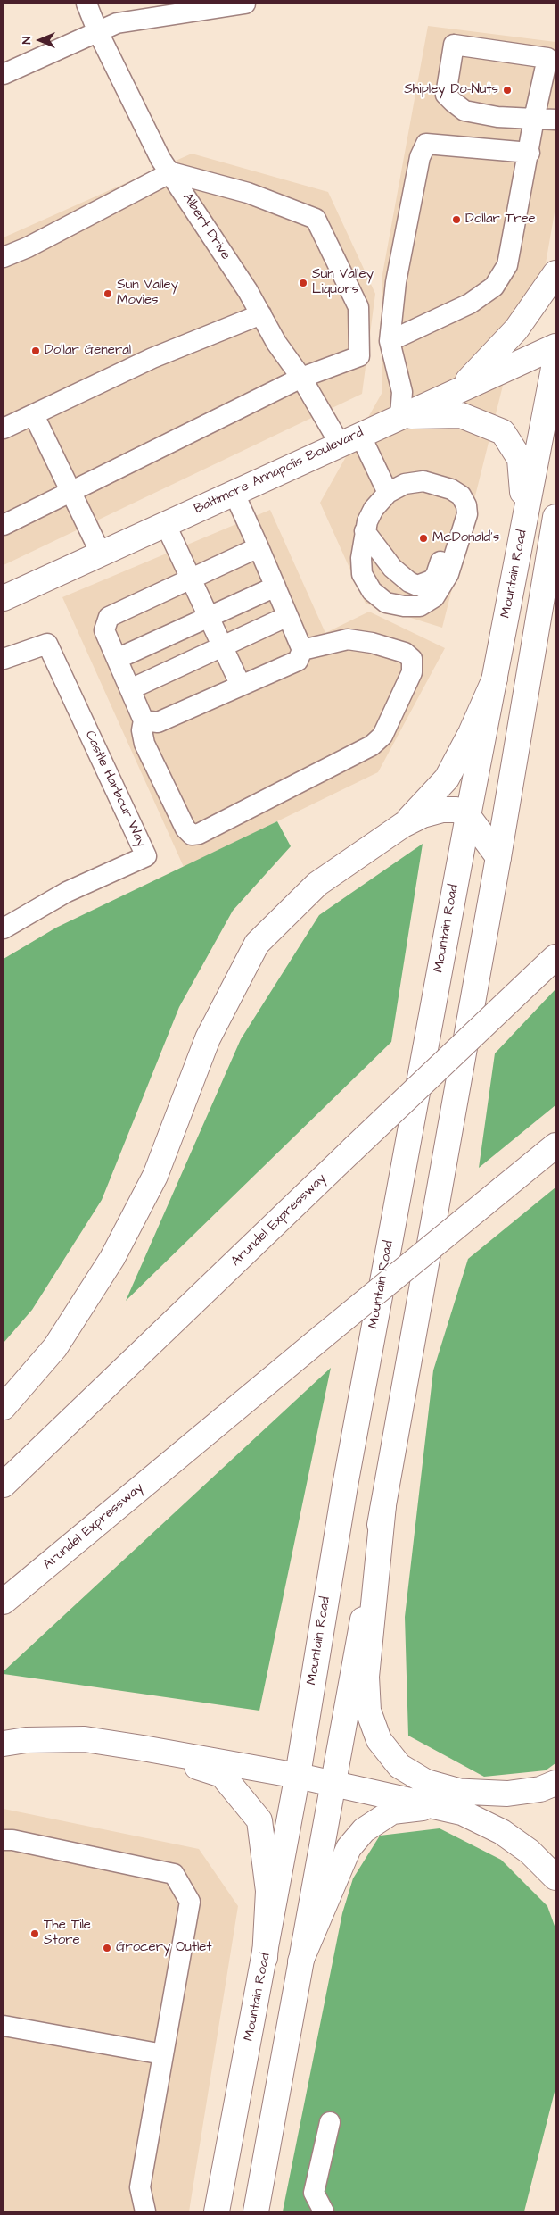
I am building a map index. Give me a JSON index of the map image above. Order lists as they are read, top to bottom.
{
  "streets": {
    "main road": ["Baltimore Annapolis Boulevard", "Mountain Road", "Arundel Expressway"],
    "street": ["Albert Drive", "Castle Harbour Way"]
  },
  "crossings": [
    ["Albert Drive", "Baltimore Annapolis Boulevard"]
  ],
  "places": [
    "Shipley Do-Nuts",
    "Dollar Tree",
    "Sun Valley Liquors",
    "Sun Valley Movies",
    "Dollar General",
    "McDonald's",
    "The Tile Store",
    "Grocery Outlet"
  ],
  "north": "left"
}
